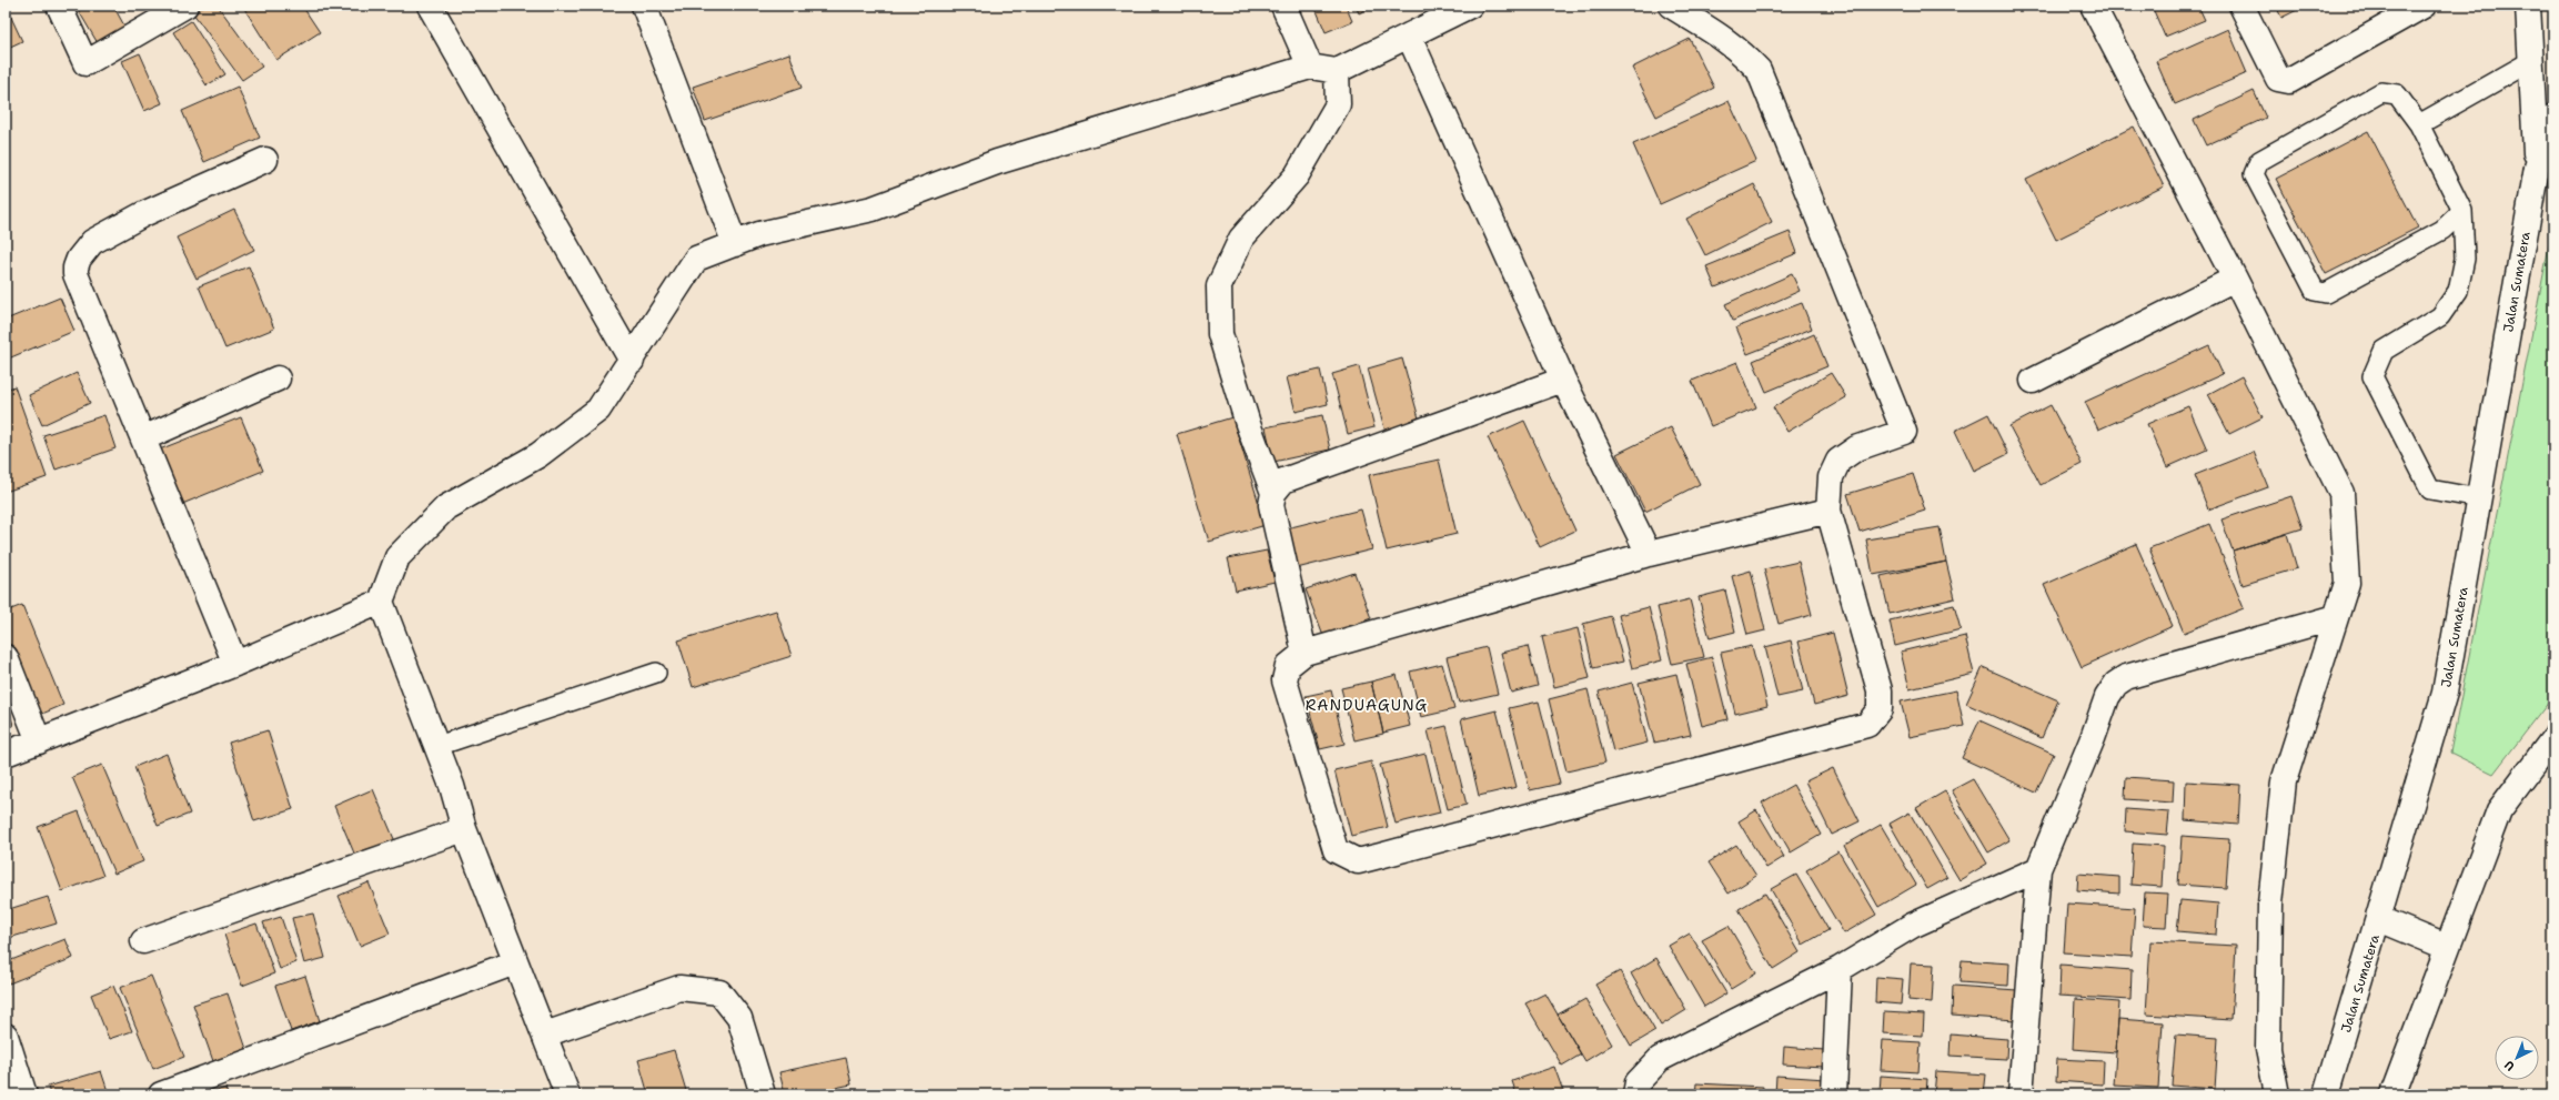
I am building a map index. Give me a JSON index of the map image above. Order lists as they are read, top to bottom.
{
  "streets": {
    "street": ["Jalan Sumatera"]
  },
  "districts": ["RANDUAGUNG"],
  "north": "bottom left"
}
